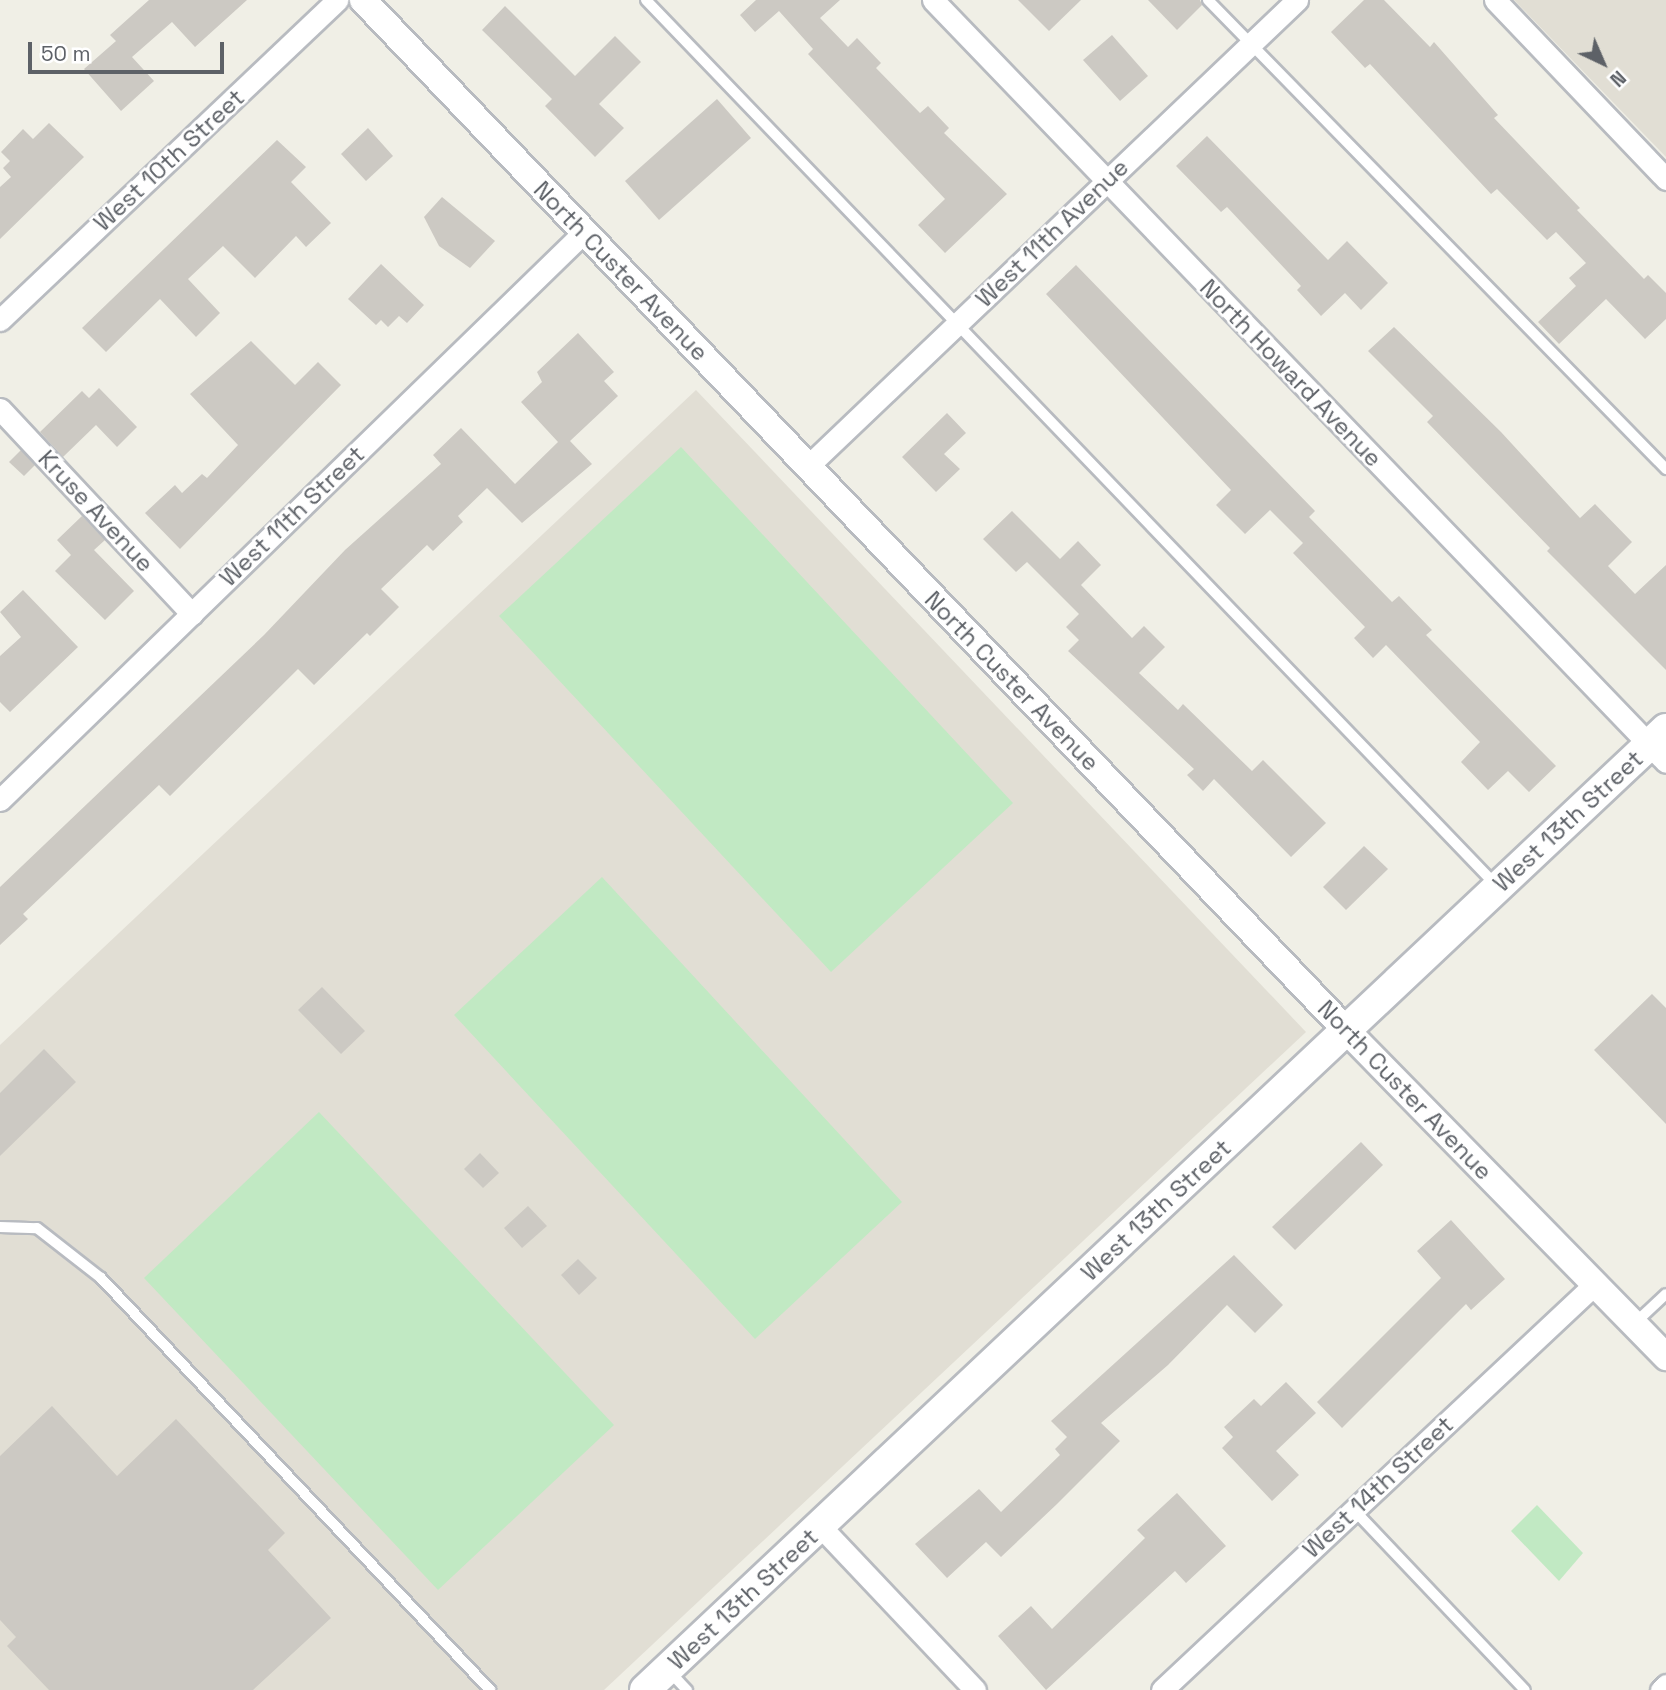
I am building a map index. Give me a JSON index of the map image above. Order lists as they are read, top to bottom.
{
  "streets": {
    "main road": ["West 13th Street"],
    "street": [
      "West 10th Street",
      "West 11th Avenue",
      "North Custer Avenue",
      "North Howard Avenue",
      "Kruse Avenue",
      "West 11th Street",
      "West 14th Street"
    ]
  },
  "crossings": [
    ["West 11th Avenue", "North Custer Avenue"],
    ["West 11th Avenue", "North Howard Avenue"],
    ["North Custer Avenue", "West 11th Street"],
    ["North Custer Avenue", "West 13th Street"],
    ["North Custer Avenue", "West 14th Street"],
    ["North Howard Avenue", "West 13th Street"],
    ["Kruse Avenue", "West 11th Street"]
  ],
  "scale_bar": "50 m",
  "north": "bottom right"
}
